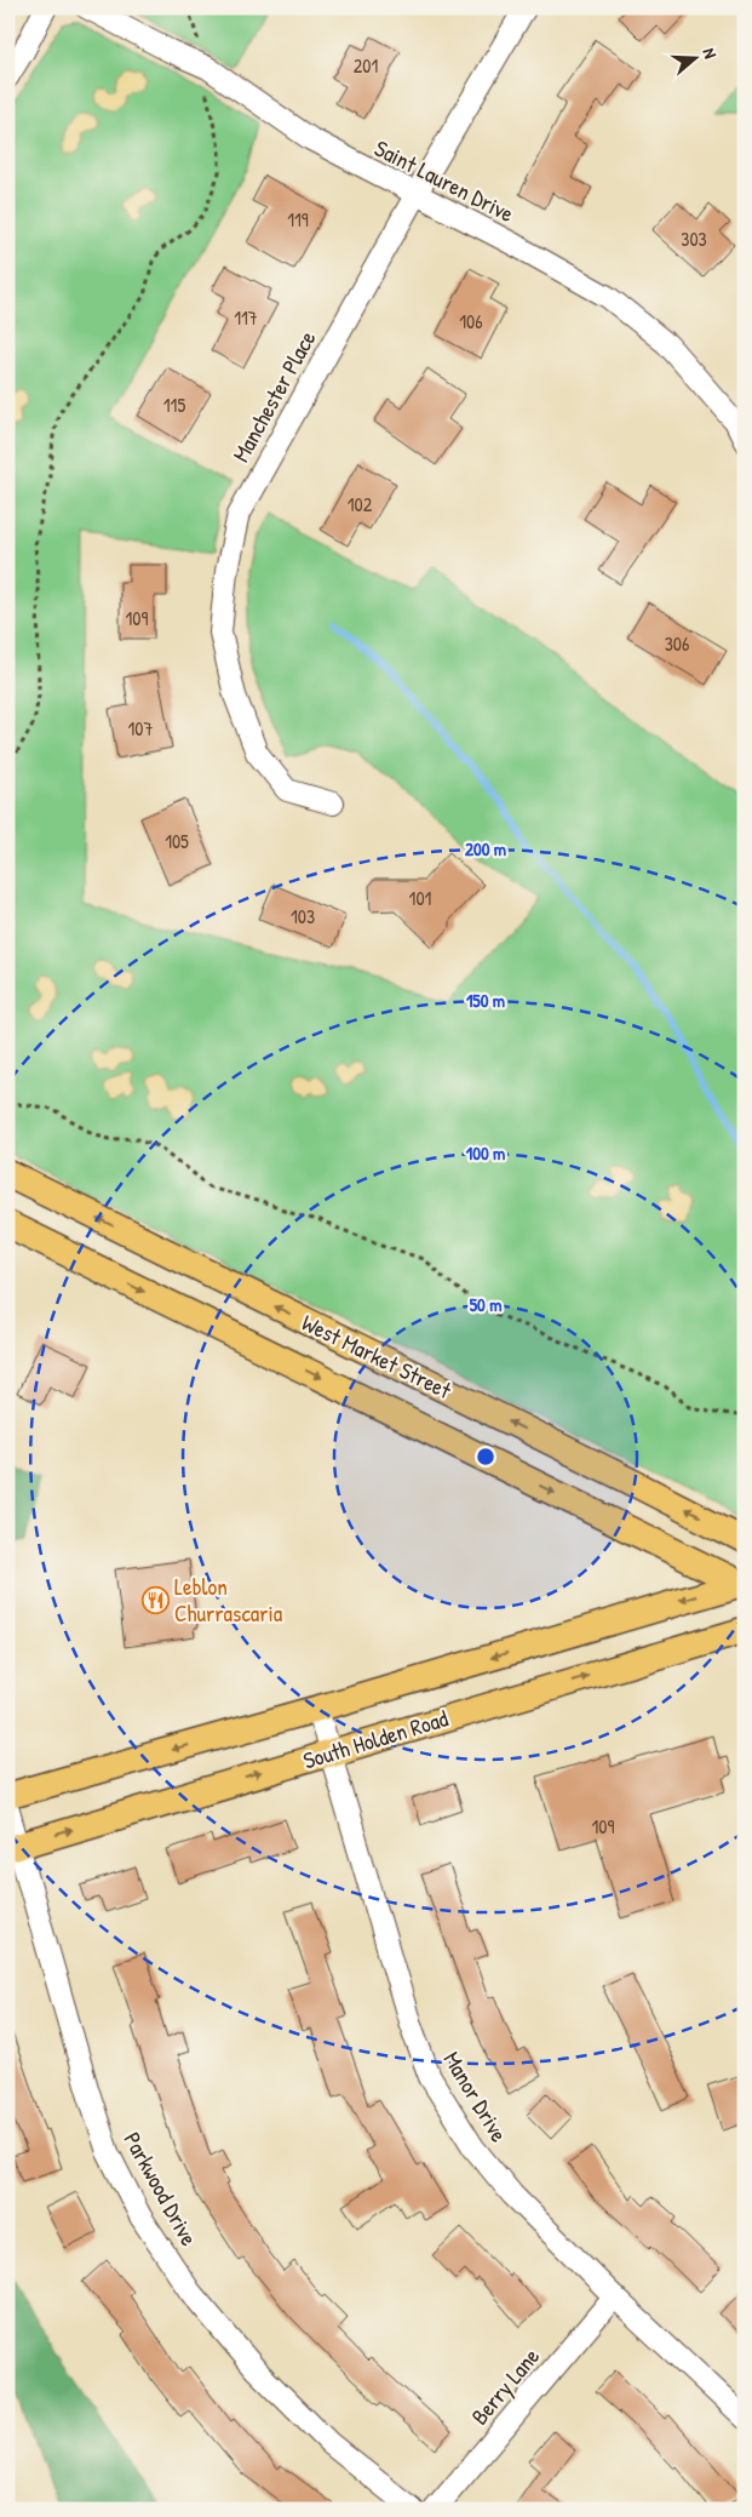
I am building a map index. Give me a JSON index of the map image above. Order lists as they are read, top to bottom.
{
  "streets": {
    "main road": ["West Market Street", "South Holden Road"],
    "street": [
      "Saint Lauren Drive",
      "Manchester Place",
      "Manor Drive",
      "Parkwood Drive",
      "Berry Lane"
    ]
  },
  "crossings": [
    ["Saint Lauren Drive", "Manchester Place"],
    ["West Market Street", "South Holden Road"],
    ["South Holden Road", "Manor Drive"],
    ["South Holden Road", "Parkwood Drive"],
    ["Manor Drive", "Berry Lane"]
  ],
  "places": {
    "restaurant": ["Leblon Churrascaria"]
  },
  "house_numbers": [
    "201",
    "119",
    "303",
    "117",
    "106",
    "115",
    "102",
    "109",
    "306",
    "107",
    "105",
    "101",
    "103",
    "109"
  ],
  "north": "right",
  "rings": [
    "200 m",
    "150 m",
    "100 m",
    "50 m"
  ]
}
